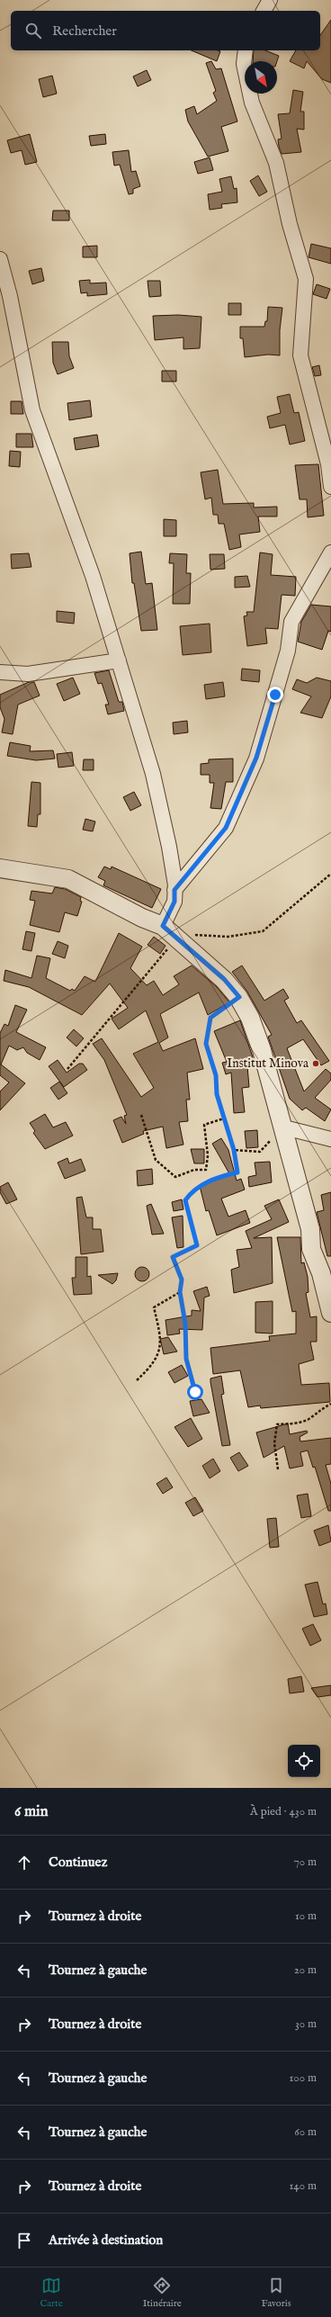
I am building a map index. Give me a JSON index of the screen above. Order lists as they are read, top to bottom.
{
  "places": ["Institut Minova"],
  "north": "bottom right",
  "page": {
    "search": "Rechercher",
    "heading": ["6 min", "À pied · 430 m"],
    "list": [
      ["Continuez", "70 m"],
      ["Tournez à droite", "10 m"],
      ["Tournez à gauche", "20 m"],
      ["Tournez à droite", "30 m"],
      ["Tournez à gauche", "100 m"],
      ["Tournez à gauche", "60 m"],
      ["Tournez à droite", "140 m"],
      "Arrivée à destination"
    ],
    "nav": ["Carte", "Itinéraire", "Favoris"]
  }
}
